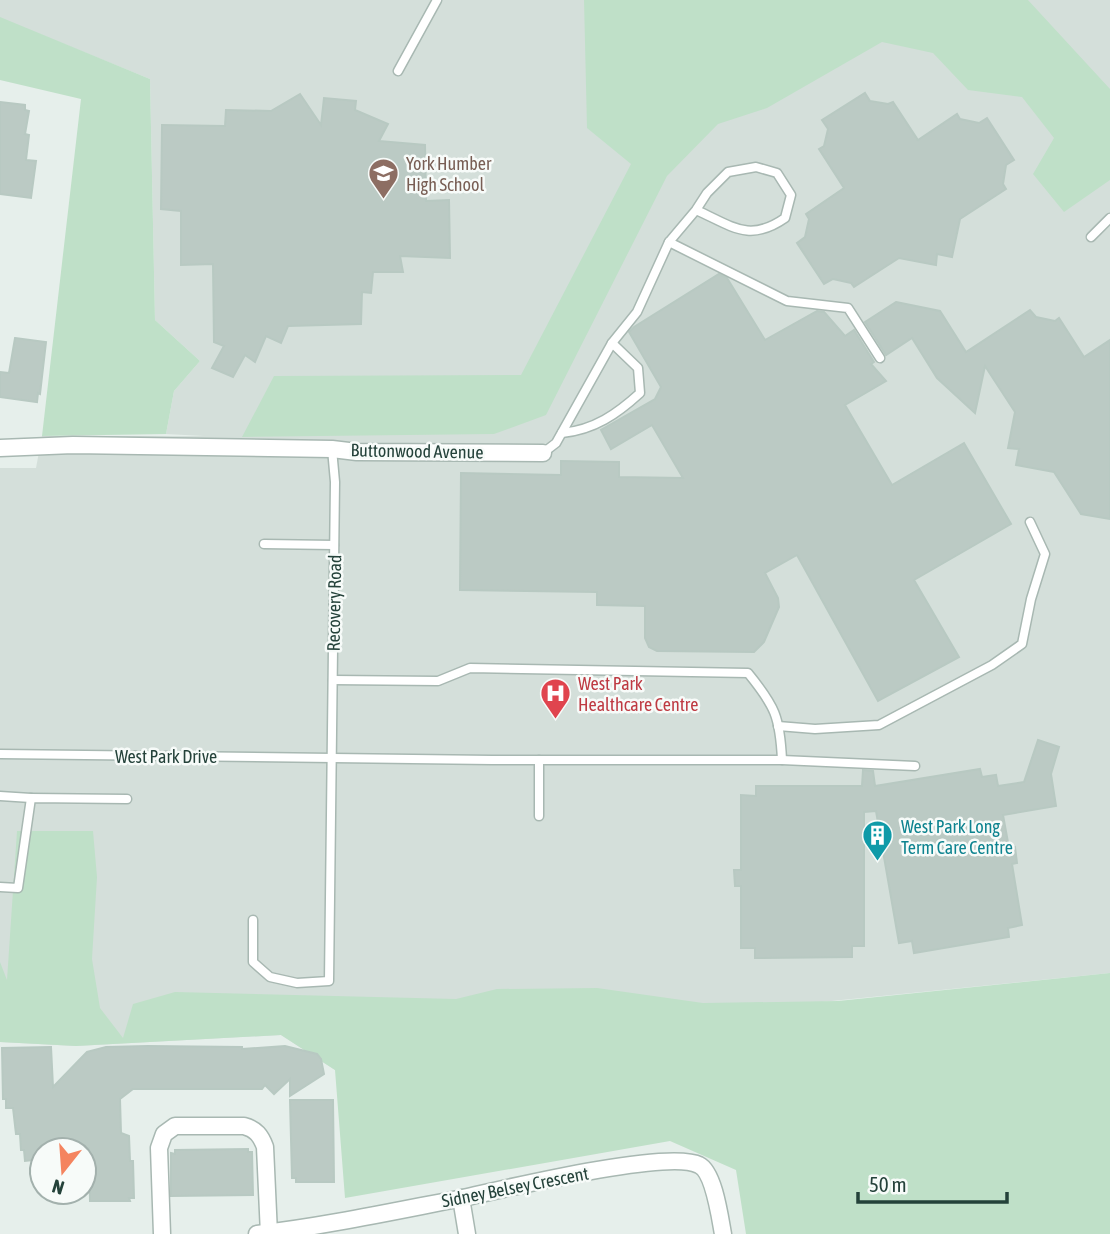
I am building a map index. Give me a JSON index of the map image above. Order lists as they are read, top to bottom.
{
  "streets": {
    "street": ["Buttonwood Avenue", "Sidney Belsey Crescent"],
    "lane": ["Recovery Road", "West Park Drive"]
  },
  "crossings": [
    ["Buttonwood Avenue", "Recovery Road"],
    ["Recovery Road", "West Park Drive"]
  ],
  "places": {
    "school or university": ["York Humber High School"],
    "hospital": ["West Park Healthcare Centre"],
    "building": ["West Park Long Term Care Centre"]
  },
  "scale_bar": "50 m",
  "north": "bottom"
}
